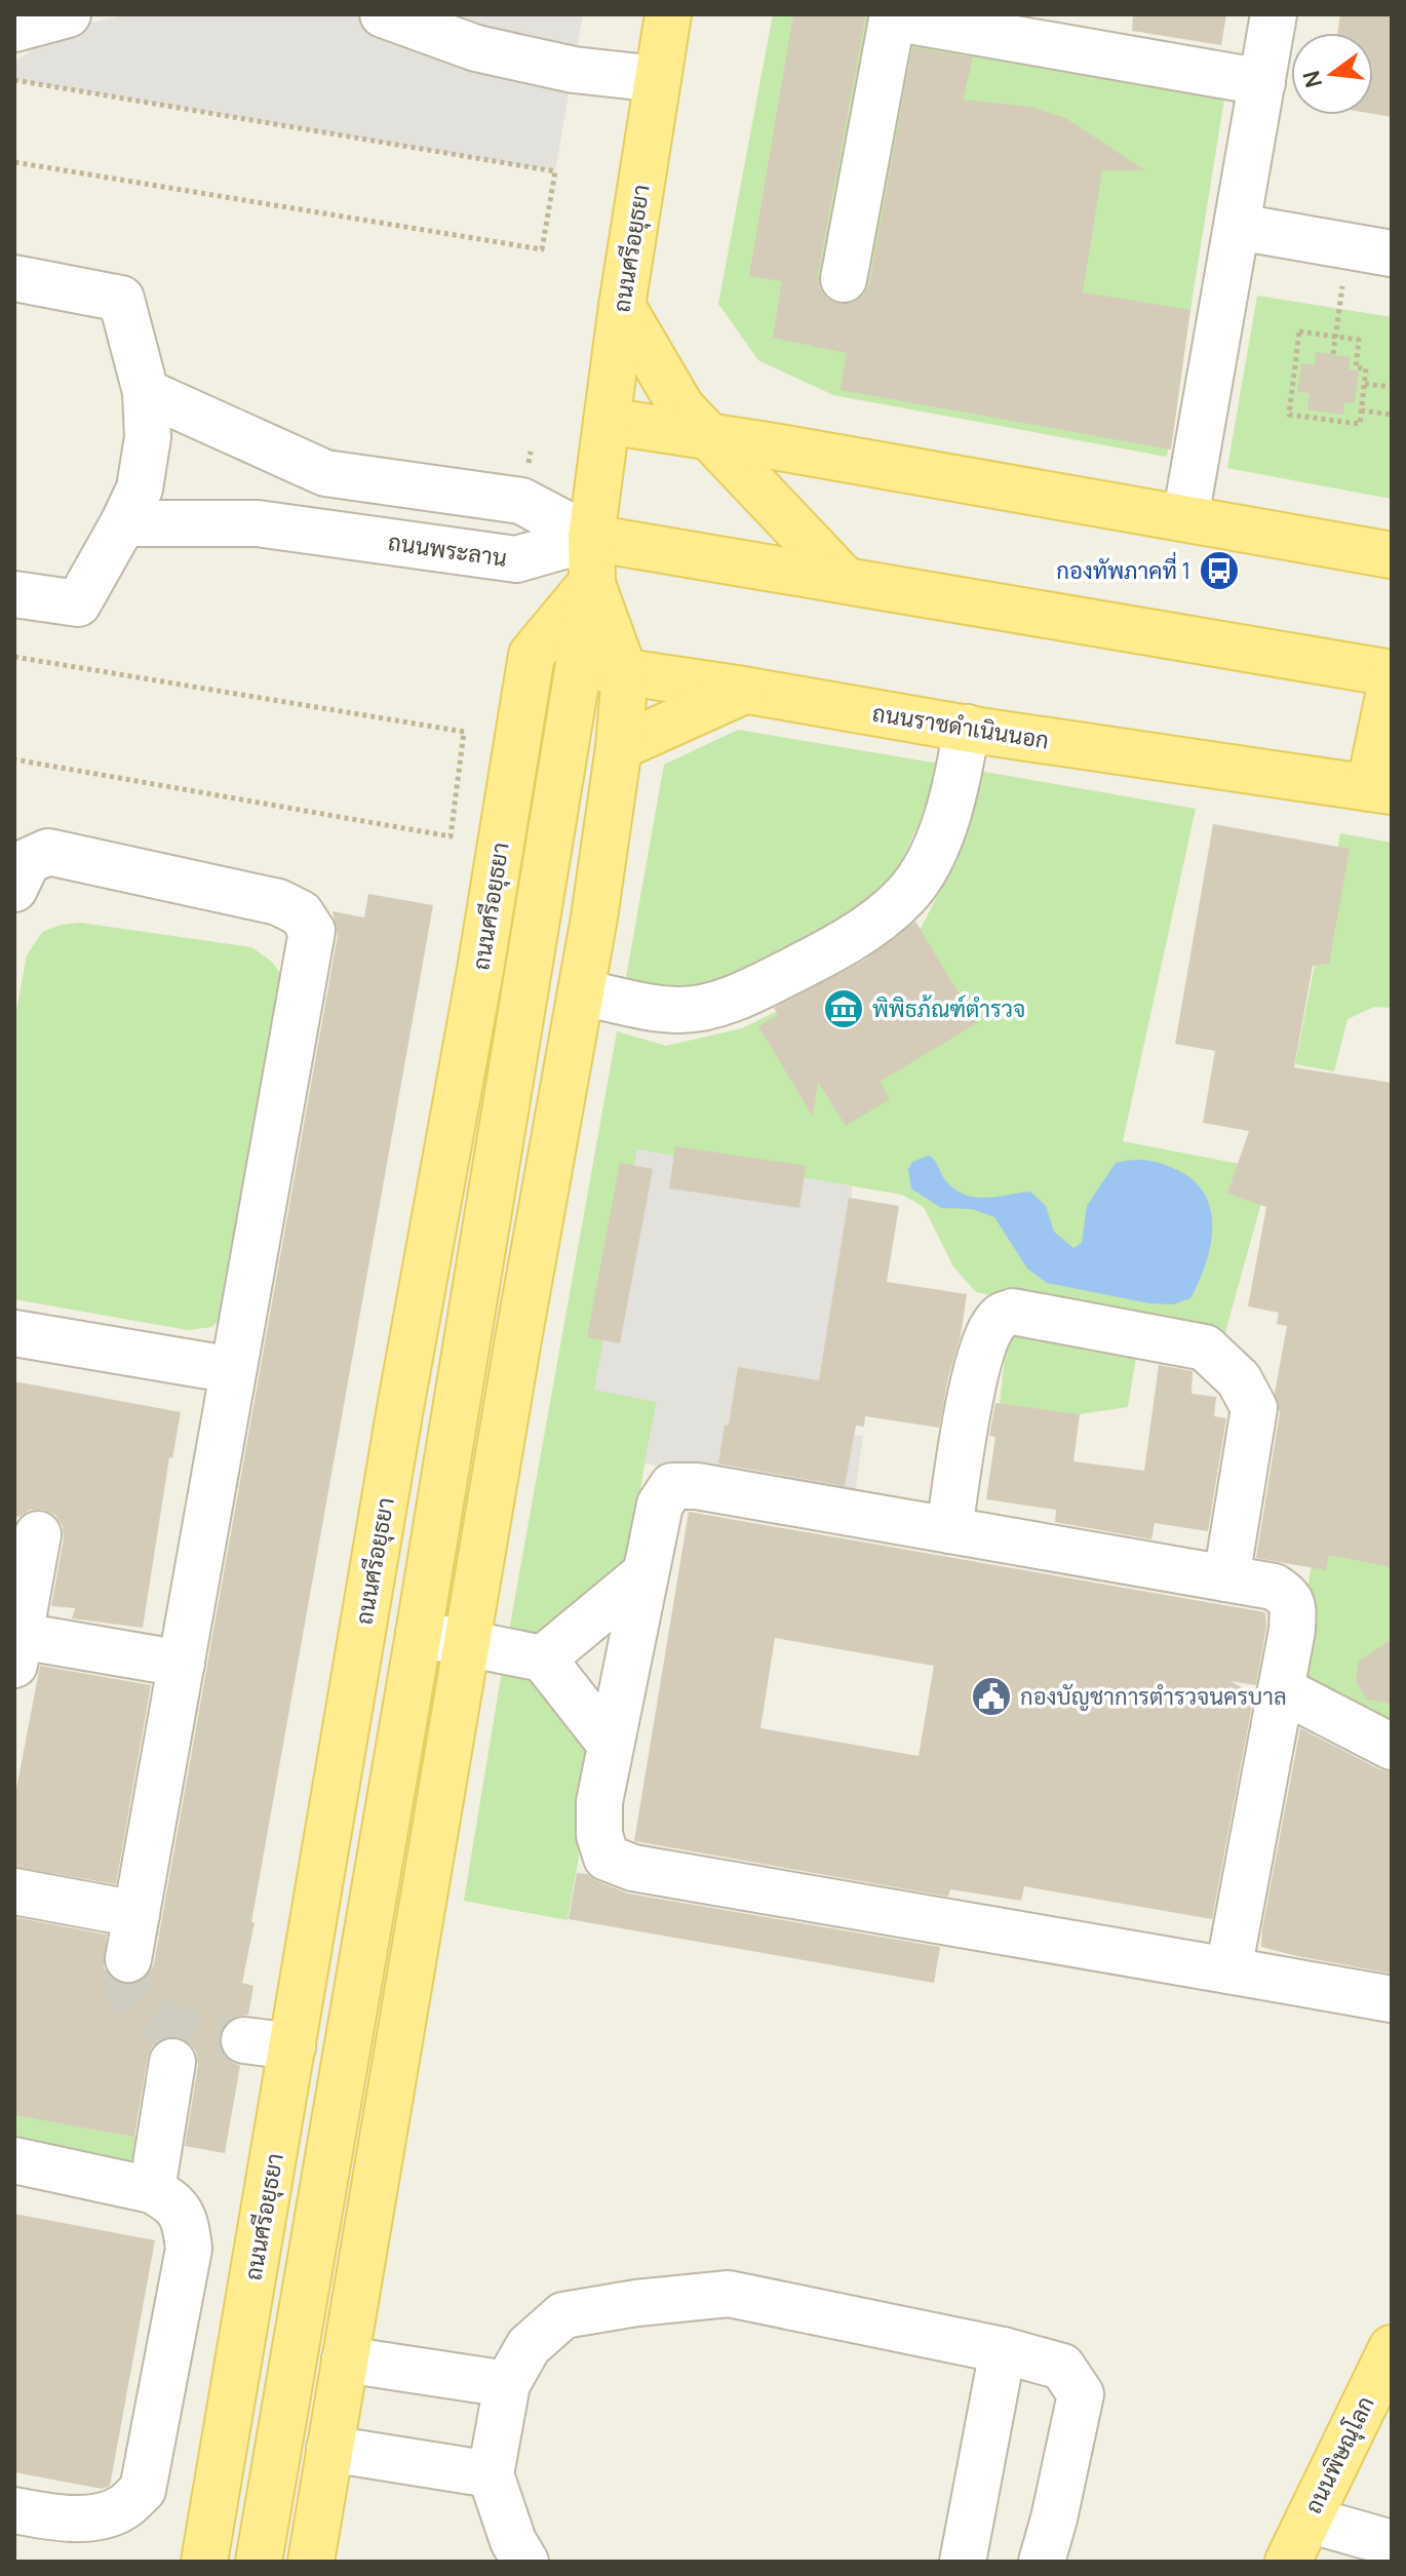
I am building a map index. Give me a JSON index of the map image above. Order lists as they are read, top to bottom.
{
  "streets": {
    "main road": ["ถนนศรีอยุธยา", "ถนนราชดำเนินนอก", "ถนนพิษณุโลก"],
    "street": ["ถนนพระลาน"]
  },
  "crossings": [
    ["ถนนศรีอยุธยา", "ถนนพระลาน"],
    ["ถนนศรีอยุธยา", "ถนนราชดำเนินนอก"]
  ],
  "places": {
    "bus stop": ["กองทัพภาคที่ 1"],
    "museum": ["พิพิธภ้ณฑ์ตำรวจ"],
    "public building": ["กองบัญชาการตำรวจนครบาล"]
  },
  "north": "left"
}
